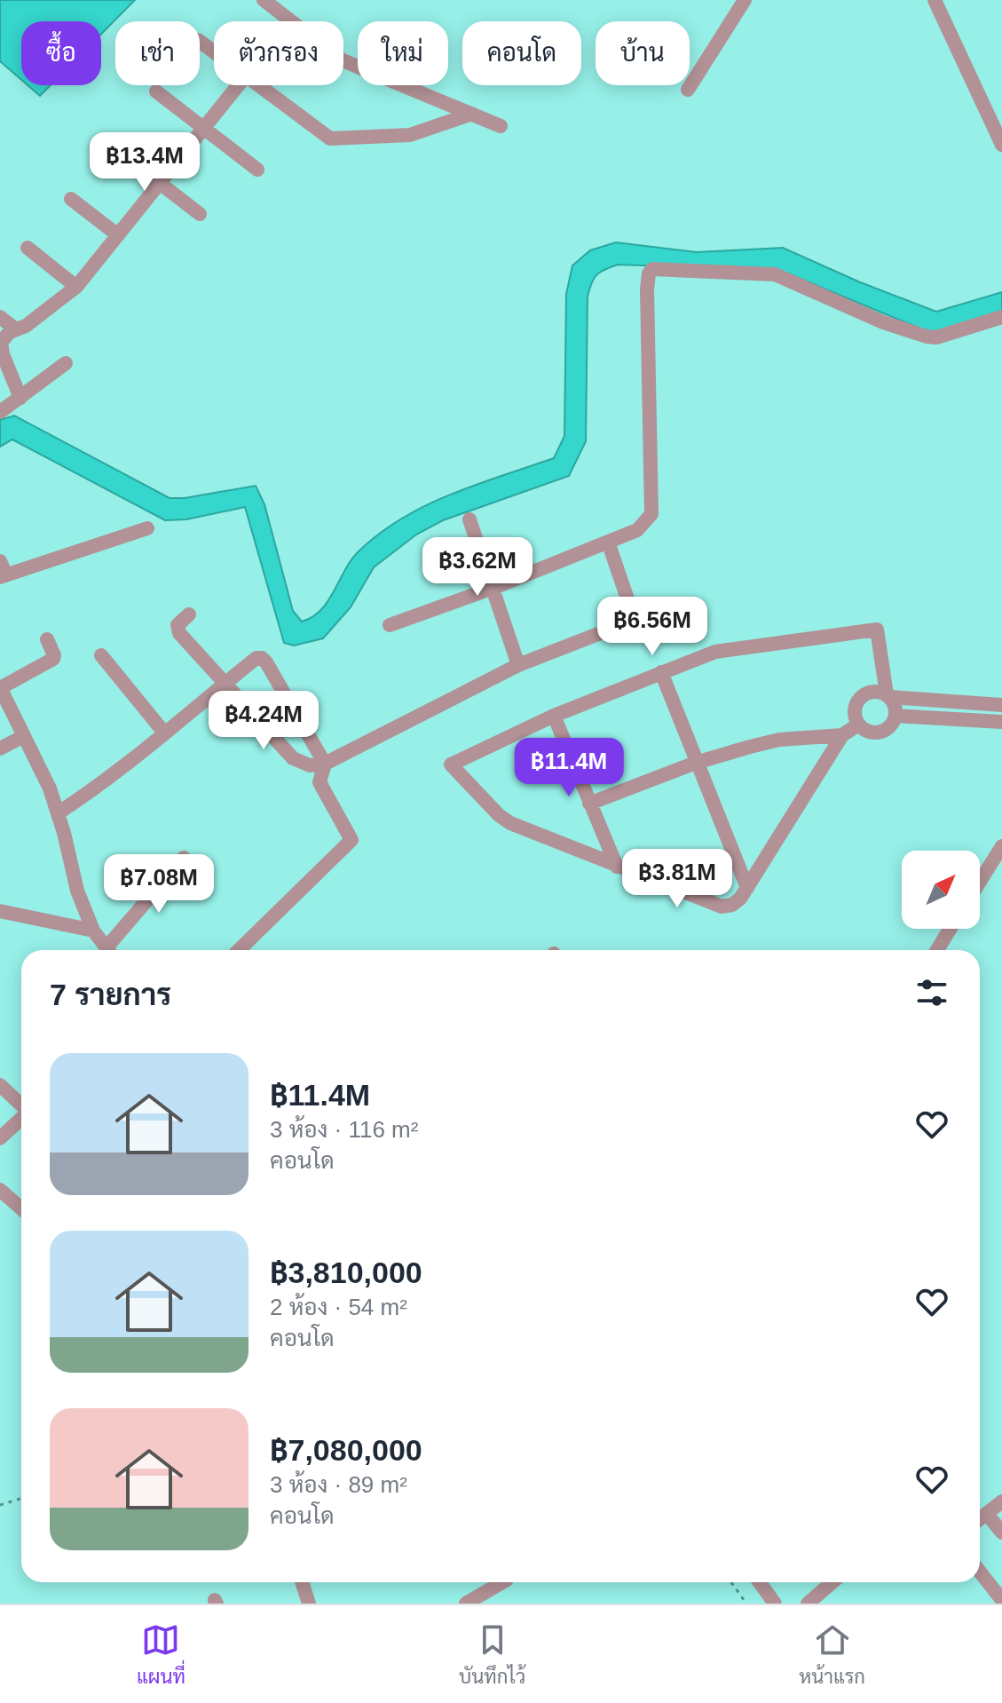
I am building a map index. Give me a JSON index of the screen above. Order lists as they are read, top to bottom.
{
  "north": "top right",
  "page": {
    "chip": [
      "ซื้อ",
      "เช่า",
      "ตัวกรอง",
      "ใหม่",
      "คอนโด",
      "บ้าน"
    ],
    "price": [
      "฿13.4M",
      "฿3.62M",
      "฿6.56M",
      "฿4.24M",
      "฿11.4M",
      "฿3.81M",
      "฿7.08M"
    ],
    "heading": "7 รายการ",
    "list": [
      {
        "name": "฿11.4M",
        "note": "3 ห้อง · 116 m² · คอนโด"
      },
      {
        "name": "฿3,810,000",
        "note": "2 ห้อง · 54 m² · คอนโด"
      },
      {
        "name": "฿7,080,000",
        "note": "3 ห้อง · 89 m² · คอนโด"
      }
    ],
    "tabs": ["แผนที่", "บันทึกไว้", "หน้าแรก"]
  }
}
